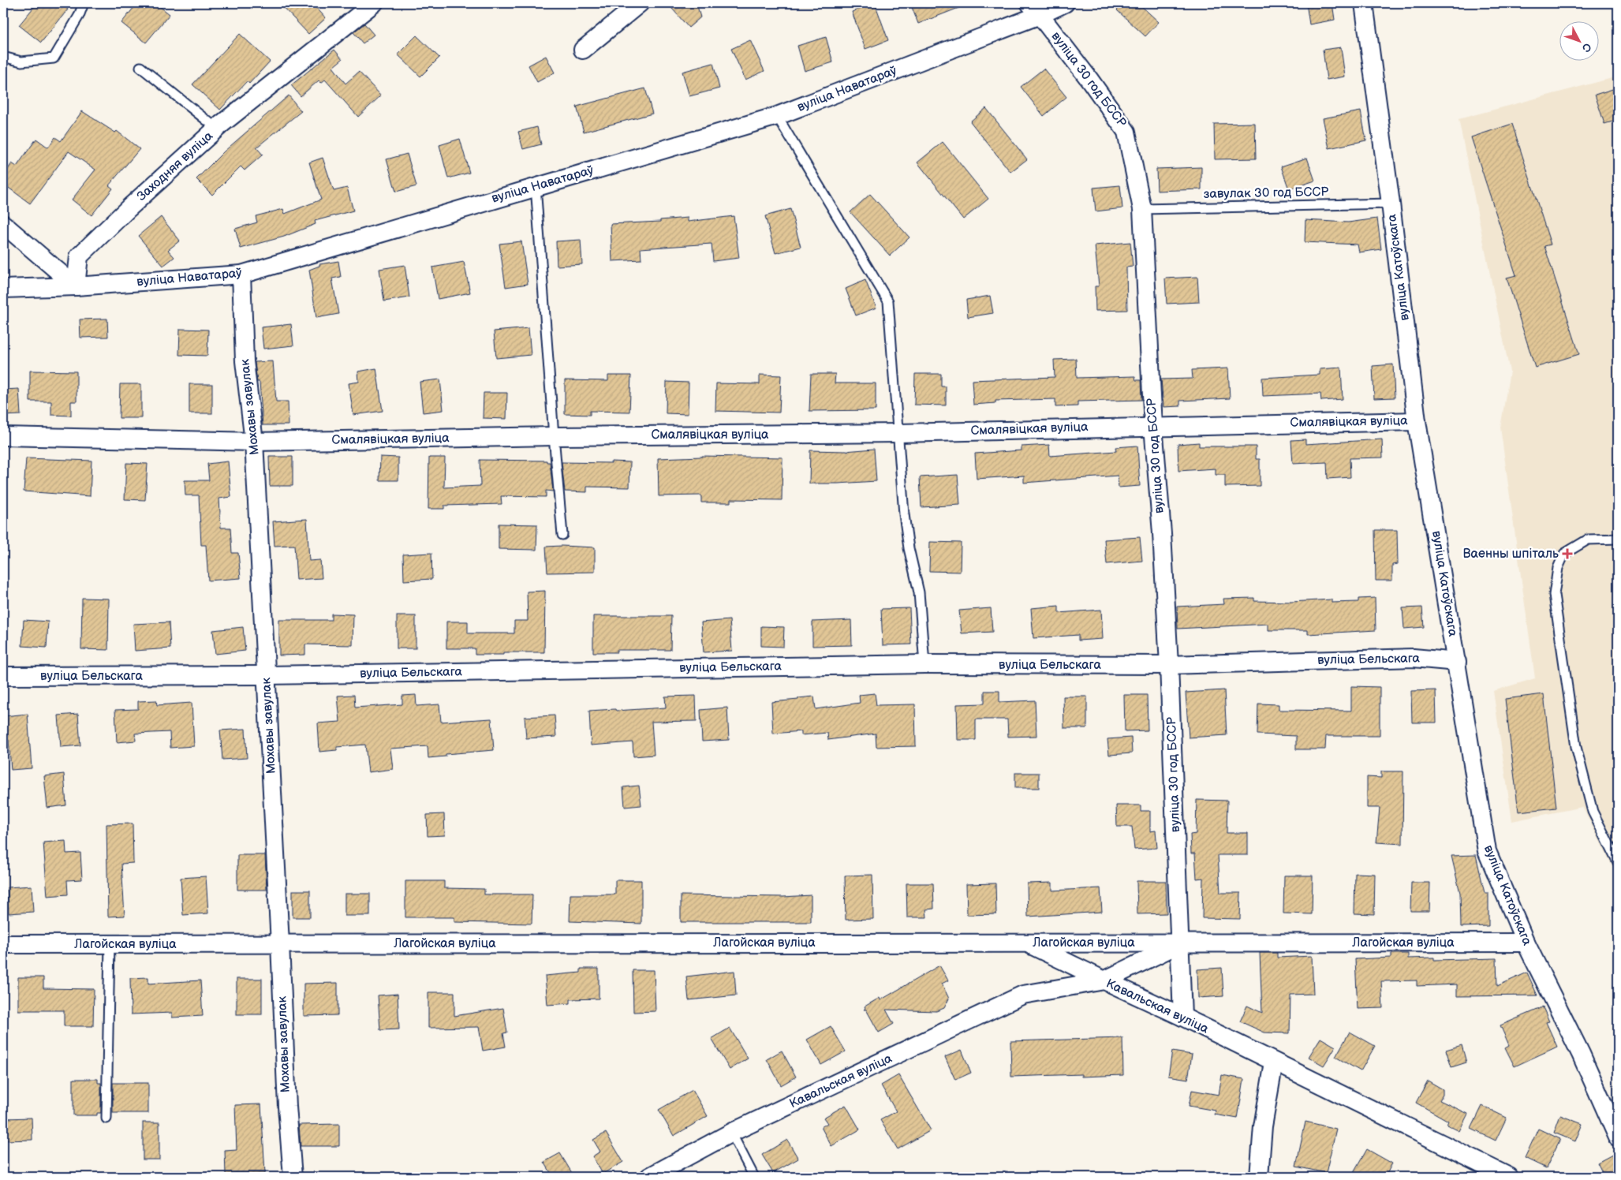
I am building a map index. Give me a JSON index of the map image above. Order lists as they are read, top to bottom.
{
  "streets": {
    "street": [
      "вуліца 30 год БССР",
      "вуліца Наватараў",
      "Заходняя вуліца",
      "вуліца Катоўскага",
      "Мохавы завулак",
      "Смалявіцкая вуліца",
      "вуліца Бельскага",
      "Лагойская вуліца",
      "Кавальская вуліца"
    ],
    "lane": ["завулак 30 год БССР"]
  },
  "crossings": [
    ["вуліца 30 год БССР", "вуліца Наватараў"],
    ["вуліца 30 год БССР", "завулак 30 год БССР"],
    ["вуліца 30 год БССР", "Смалявіцкая вуліца"],
    ["вуліца 30 год БССР", "вуліца Бельскага"],
    ["вуліца 30 год БССР", "Лагойская вуліца"],
    ["вуліца 30 год БССР", "Кавальская вуліца"],
    ["вуліца Наватараў", "Заходняя вуліца"],
    ["вуліца Наватараў", "Мохавы завулак"],
    ["завулак 30 год БССР", "вуліца Катоўскага"],
    ["вуліца Катоўскага", "Смалявіцкая вуліца"],
    ["вуліца Катоўскага", "вуліца Бельскага"],
    ["вуліца Катоўскага", "Лагойская вуліца"],
    ["Мохавы завулак", "Смалявіцкая вуліца"],
    ["Мохавы завулак", "вуліца Бельскага"],
    ["Мохавы завулак", "Лагойская вуліца"]
  ],
  "places": {
    "health": ["Ваенны шпіталь"]
  },
  "north": "bottom right"
}
